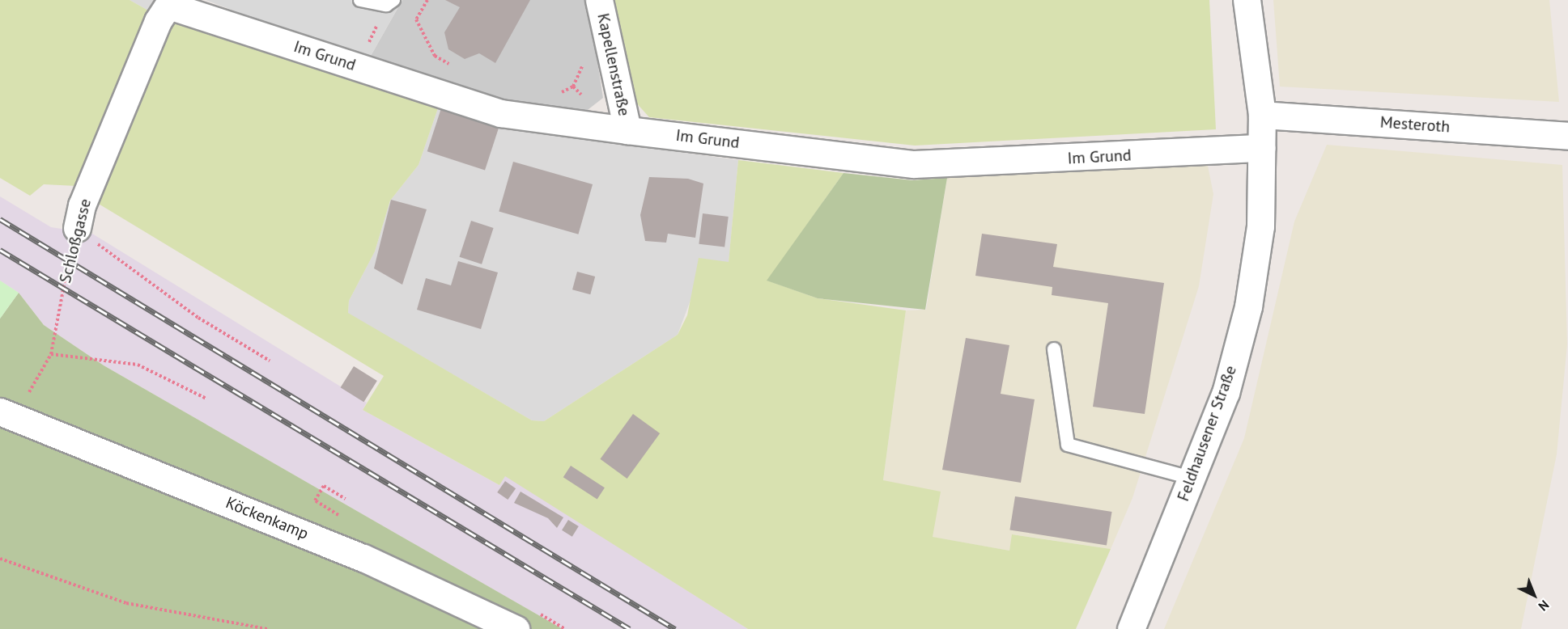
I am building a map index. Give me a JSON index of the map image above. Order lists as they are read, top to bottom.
{
  "streets": {
    "street": [
      "Im Grund",
      "Kapellenstraße",
      "Mesteroth",
      "Schloßgasse",
      "Feldhausener Straße",
      "Köckenkamp"
    ]
  },
  "crossings": [
    ["Im Grund", "Kapellenstraße"],
    ["Im Grund", "Schloßgasse"],
    ["Im Grund", "Feldhausener Straße"],
    ["Mesteroth", "Feldhausener Straße"],
    ["Schloßgasse", "Köckenkamp"]
  ],
  "north": "bottom right"
}
